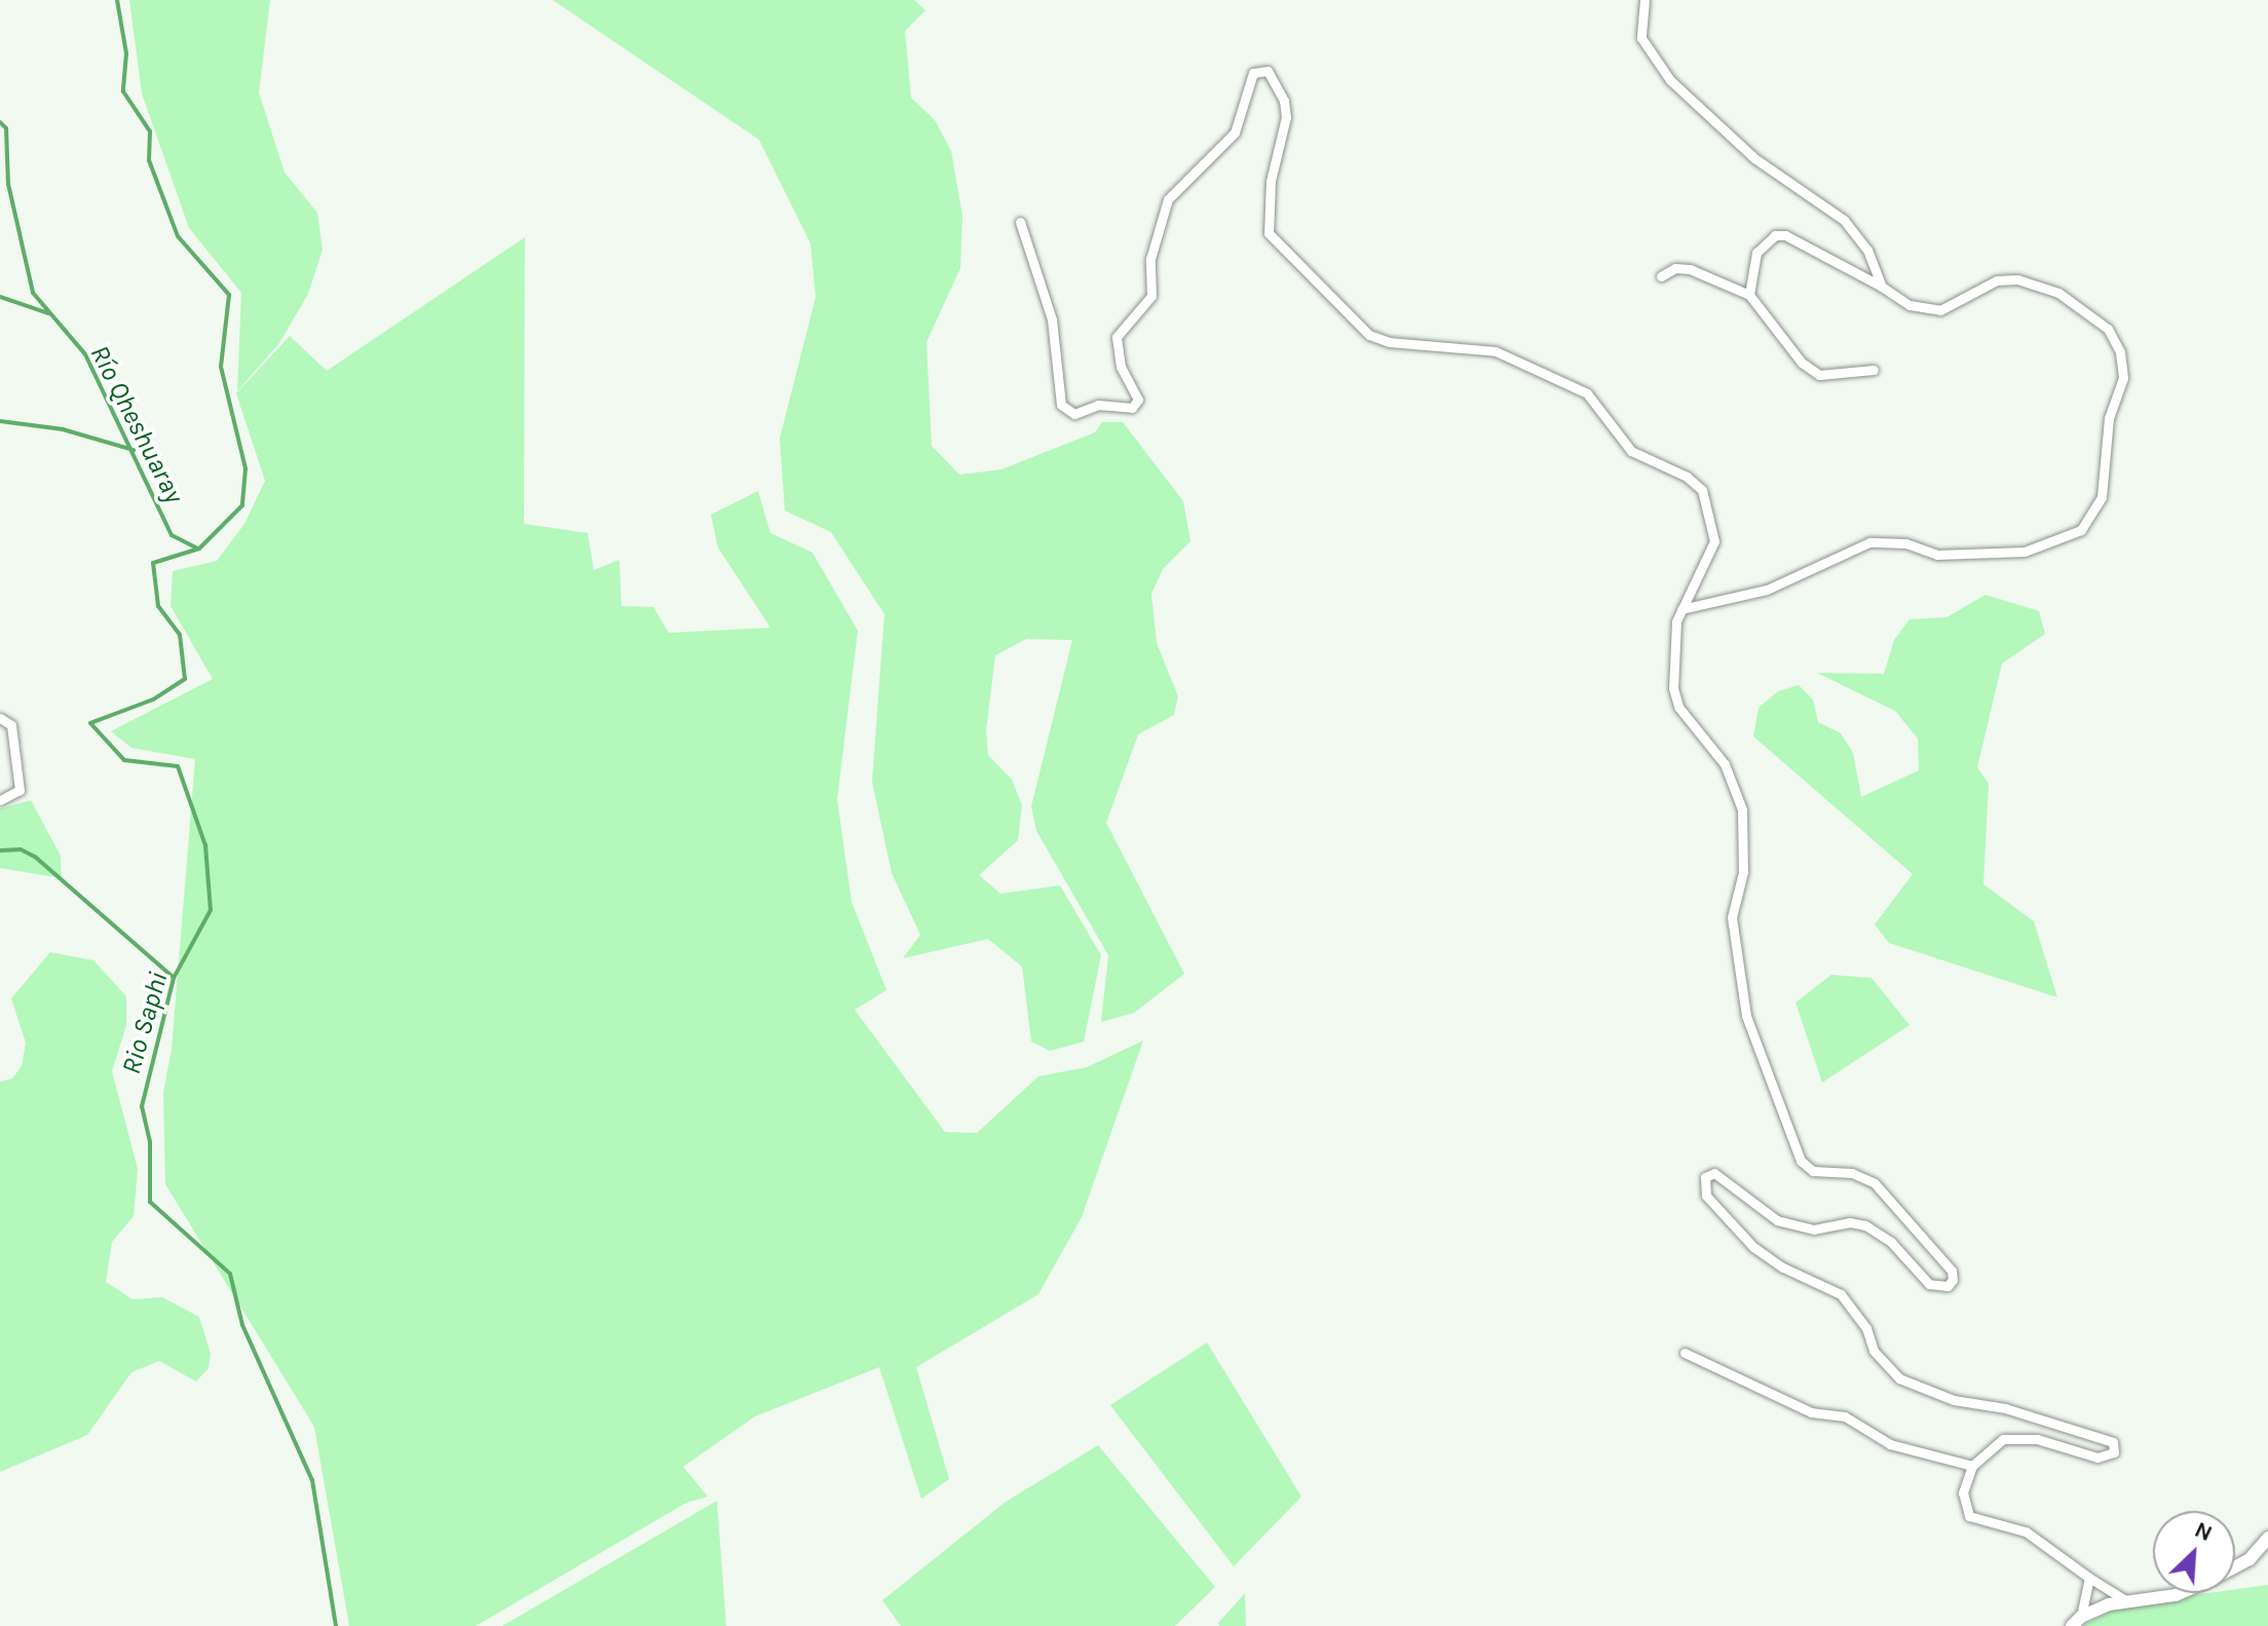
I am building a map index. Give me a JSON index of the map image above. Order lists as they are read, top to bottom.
{
  "water": ["Río Qheshuaray", "Rio Saphi"],
  "north": "top right"
}
